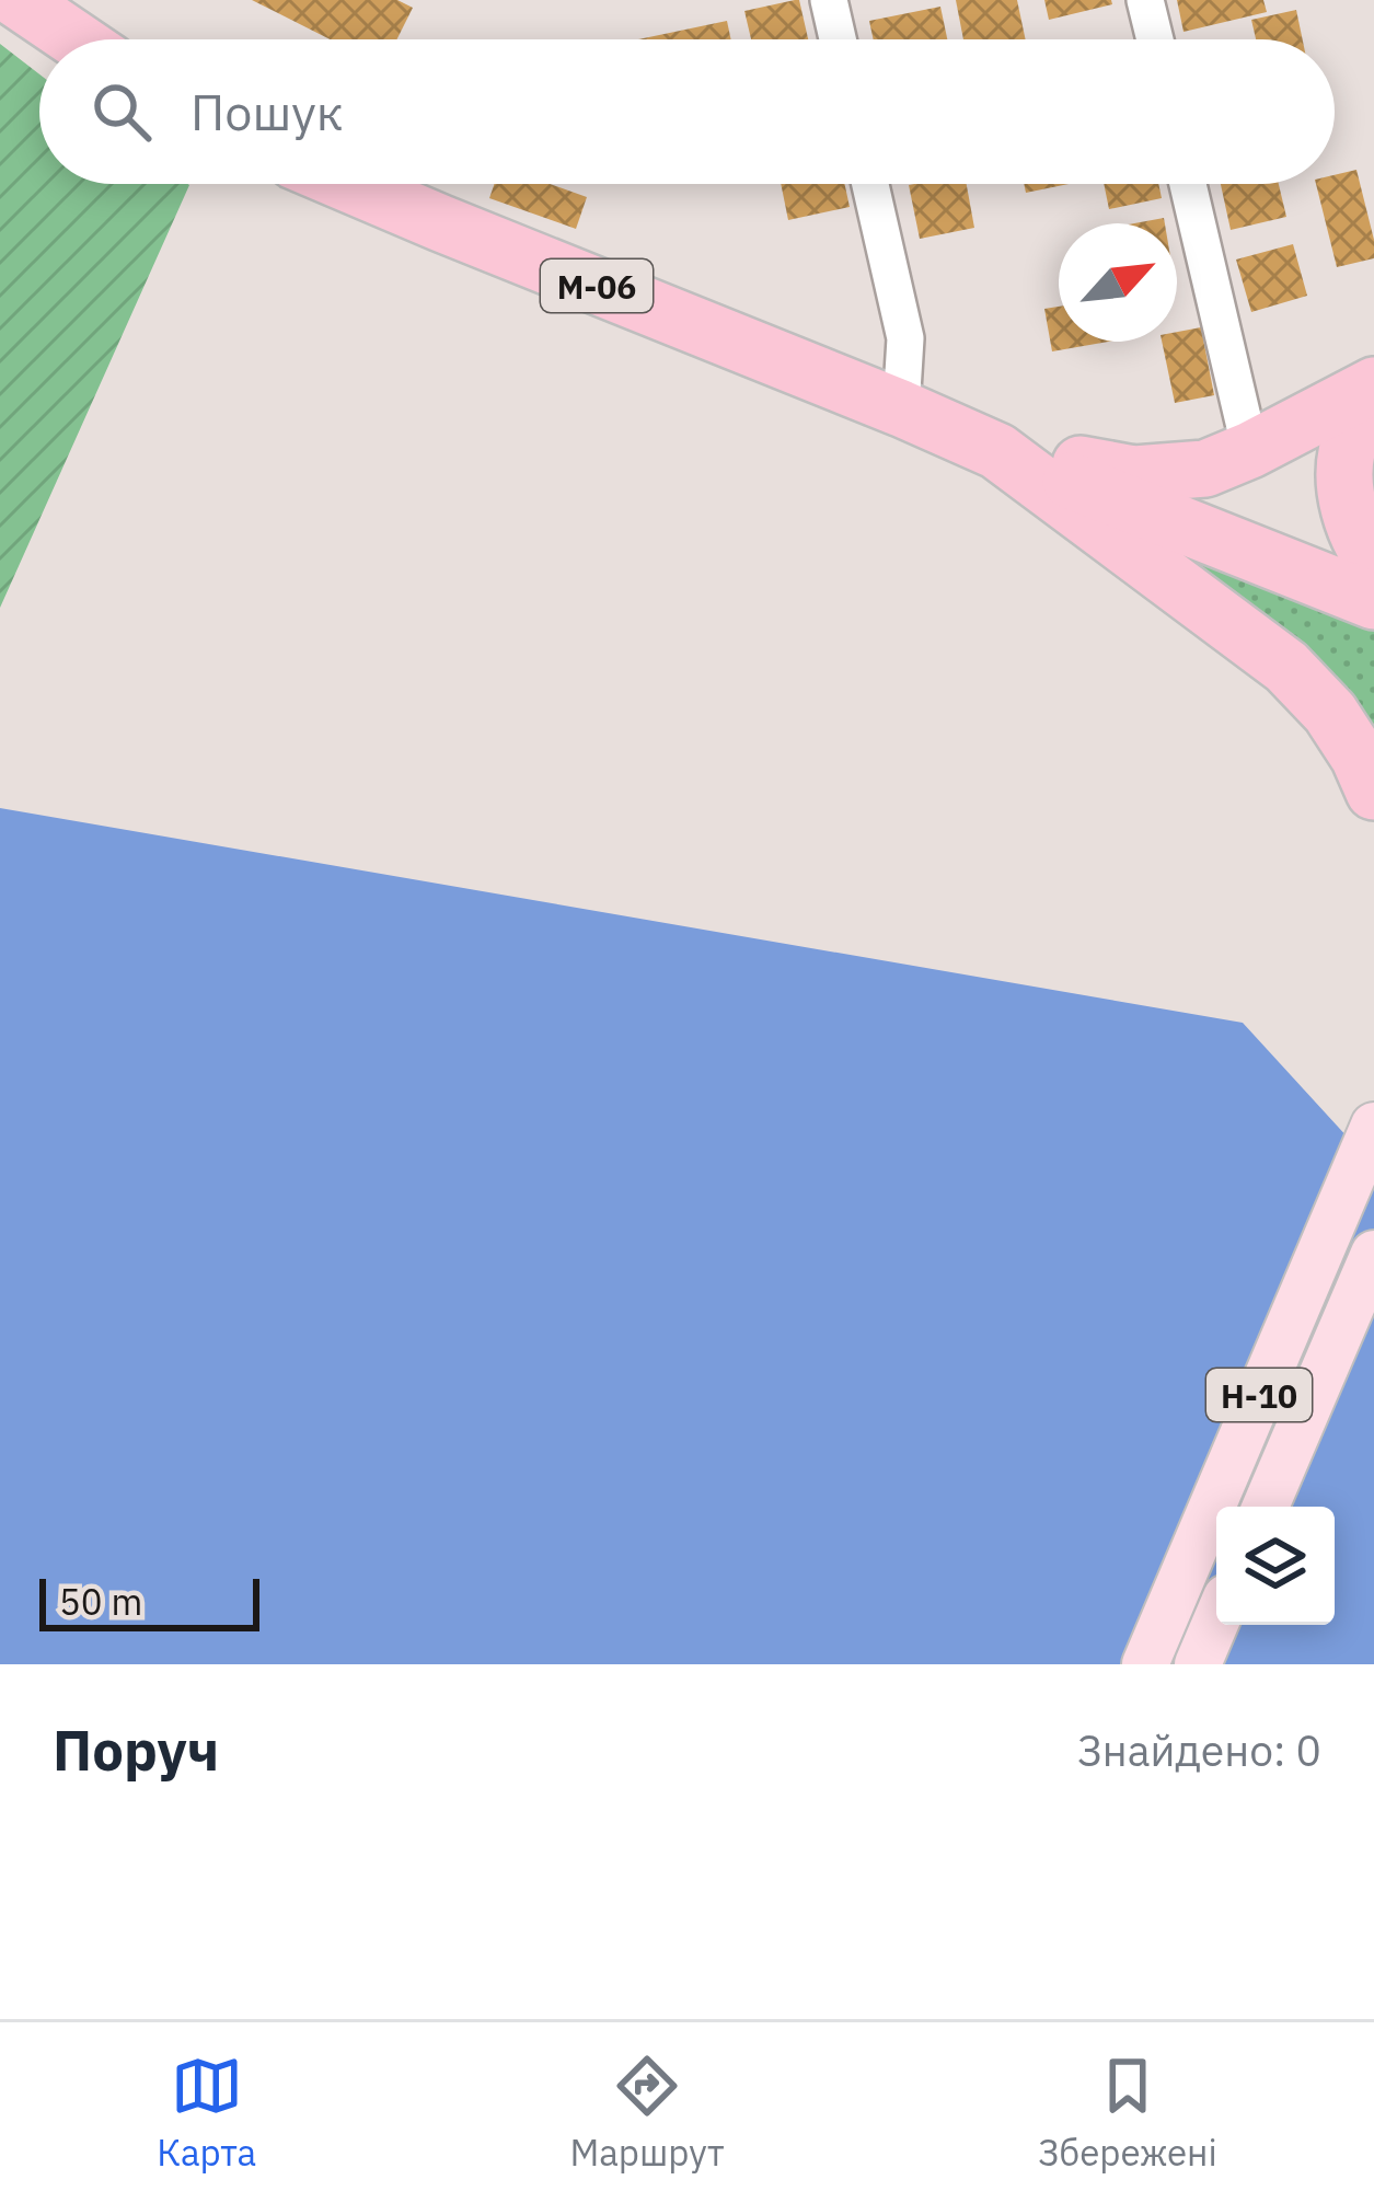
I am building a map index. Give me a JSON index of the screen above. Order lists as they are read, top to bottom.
{
  "streets": {
    "highway": ["М-06"],
    "main road": ["Н-10"]
  },
  "scale_bar": "50 m",
  "north": "top right",
  "page": {
    "search": "Пошук",
    "scale": "50 m",
    "heading": ["Поруч", "Знайдено: 0"],
    "nav": ["Карта", "Маршрут", "Збережені"]
  }
}
